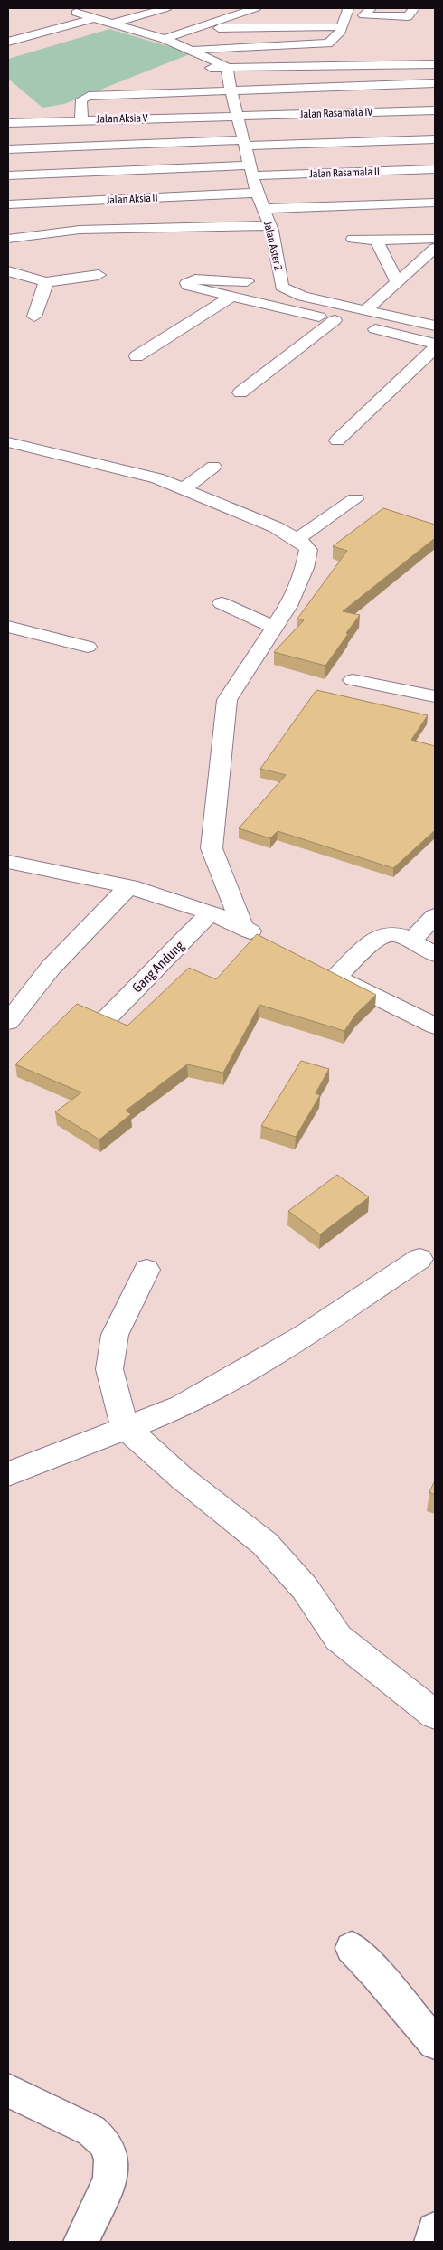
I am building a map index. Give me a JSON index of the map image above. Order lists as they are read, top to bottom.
{
  "streets": {
    "street": [
      "Jalan Rasamala IV",
      "Jalan Aksia V",
      "Jalan Rasamala II",
      "Jalan Aksia II",
      "Jalan Aster 2",
      "Gang Andung"
    ]
  },
  "crossings": [
    ["Jalan Rasamala IV", "Jalan Aksia V"],
    ["Jalan Rasamala IV", "Jalan Aster 2"],
    ["Jalan Aksia V", "Jalan Aster 2"],
    ["Jalan Rasamala II", "Jalan Aster 2"],
    ["Jalan Aksia II", "Jalan Aster 2"]
  ]
}
